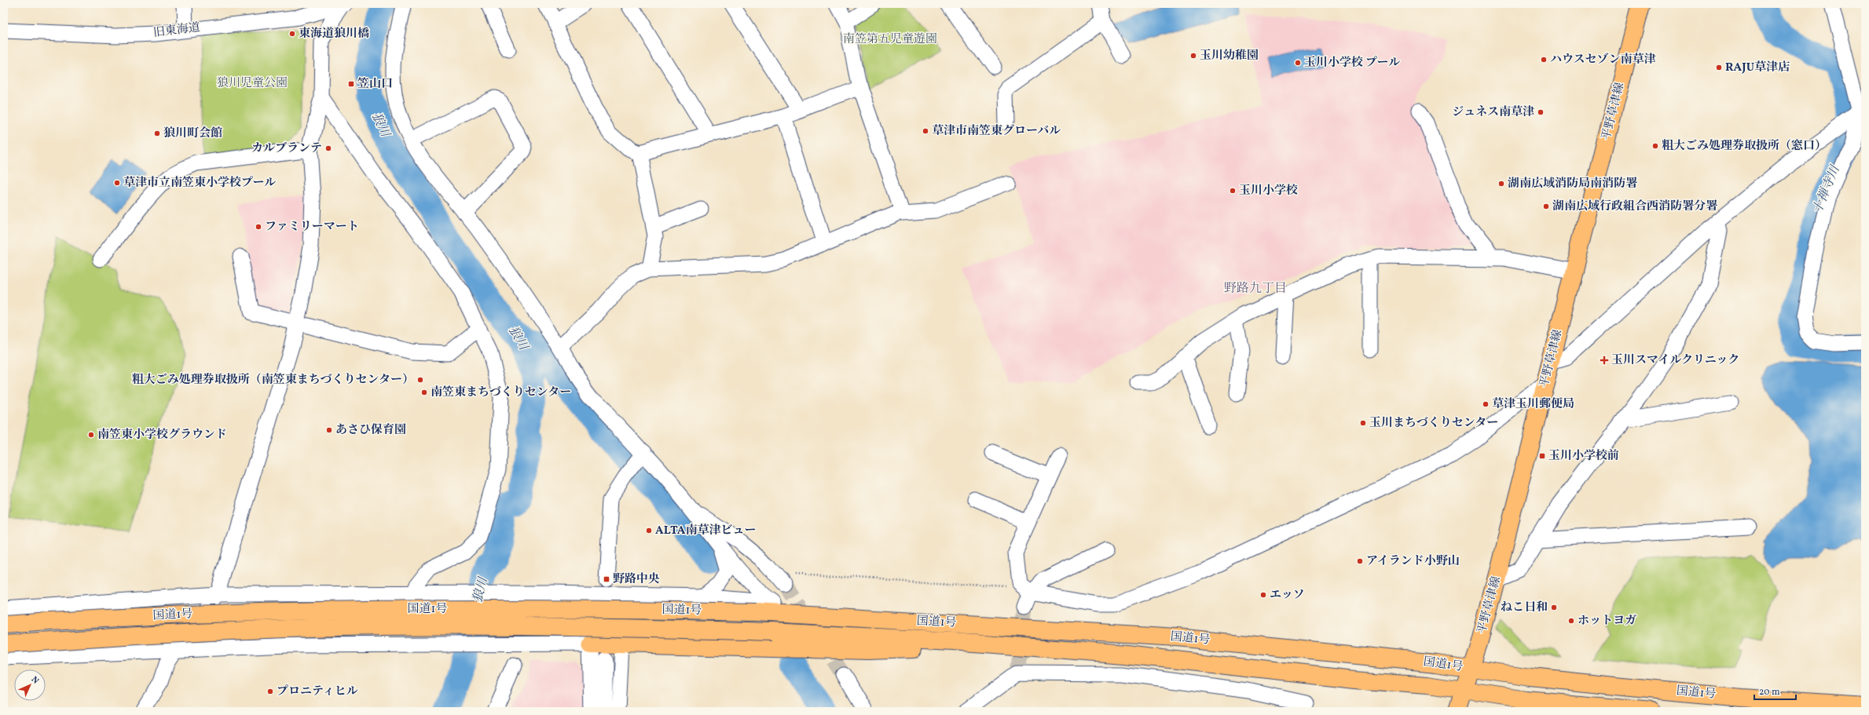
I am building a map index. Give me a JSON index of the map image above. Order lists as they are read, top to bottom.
{
  "streets": {
    "main road": ["平野草津線", "国道1号"],
    "street": ["旧東海道"]
  },
  "crossings": [
    ["平野草津線", "国道1号"]
  ],
  "districts": ["野路九丁目"],
  "water": ["狼川", "十禅寺川"],
  "parks": ["南笠第五児童遊園", "狼川児童公園"],
  "places": {
    "other": [
      "東海道狼川橋",
      "玉川幼稚園",
      "ハウスセゾン南草津",
      "玉川小学校 プール",
      "RAJU草津店",
      "ジュネス南草津",
      "草津市南笠東グローバル",
      "狼川町会館",
      "粗大ごみ処理券取扱所（窓口）",
      "カルブランテ",
      "草津市立南笠東小学校プール",
      "湖南広域消防局南消防署",
      "玉川小学校",
      "湖南広域行政組合西消防署分署",
      "ファミリーマート",
      "粗大ごみ処理券取扱所（南笠東まちづくりセンター）",
      "南笠東まちづくりセンター",
      "草津玉川郵便局",
      "玉川まちづくりセンター",
      "あさひ保育園",
      "南笠東小学校グラウンド",
      "ALTA南草津ビュー",
      "アイランド小野山",
      "エッソ",
      "ねこ日和",
      "ホットヨガ",
      "プロニティヒル"
    ],
    "transit": ["笠山口", "玉川小学校前", "野路中央"],
    "health": ["玉川スマイルクリニック"]
  },
  "scale_bar": "20 m",
  "north": "top right"
}
